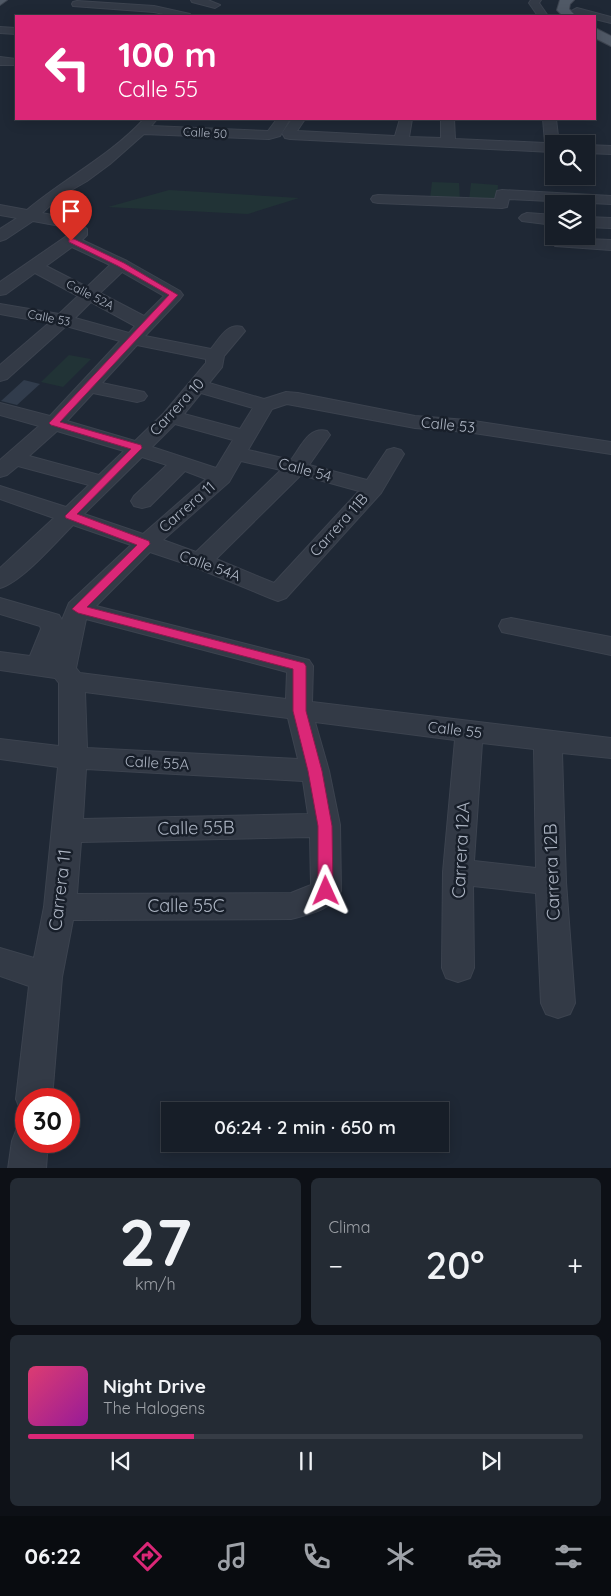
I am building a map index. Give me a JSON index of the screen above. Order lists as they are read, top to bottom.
{
  "streets": {
    "street": [
      "Calle 50",
      "Calle 52A",
      "Calle 53",
      "Carrera 10",
      "Calle 54",
      "Carrera 11",
      "Carrera 11B",
      "Calle 54A",
      "Calle 55",
      "Calle 55A",
      "Calle 55B",
      "Carrera 12A",
      "Carrera 12B",
      "Calle 55C"
    ]
  },
  "crossings": [
    ["Calle 53", "Carrera 10"],
    ["Calle 53", "Carrera 11"],
    ["Carrera 10", "Calle 54"],
    ["Carrera 10", "Calle 54A"],
    ["Calle 54", "Carrera 11"],
    ["Calle 54", "Carrera 11B"],
    ["Carrera 11", "Calle 54A"],
    ["Carrera 11", "Calle 55A"],
    ["Carrera 11", "Calle 55B"],
    ["Carrera 11", "Calle 55C"],
    ["Carrera 11B", "Calle 54A"],
    ["Calle 55", "Carrera 12A"],
    ["Calle 55", "Carrera 12B"],
    ["Calle 55B", "Calle 55C"]
  ],
  "page": {
    "turn": ["100 m", "Calle 55"],
    "limit": "30",
    "trip": "06:24 · 2 min · 650 m",
    "tile": [
      ["27", "km/h"],
      "Clima"
    ],
    "heat": ["−", "20°", "+"],
    "song": ["Night Drive", "The Halogens"],
    "tabs": "06:22"
  }
}
